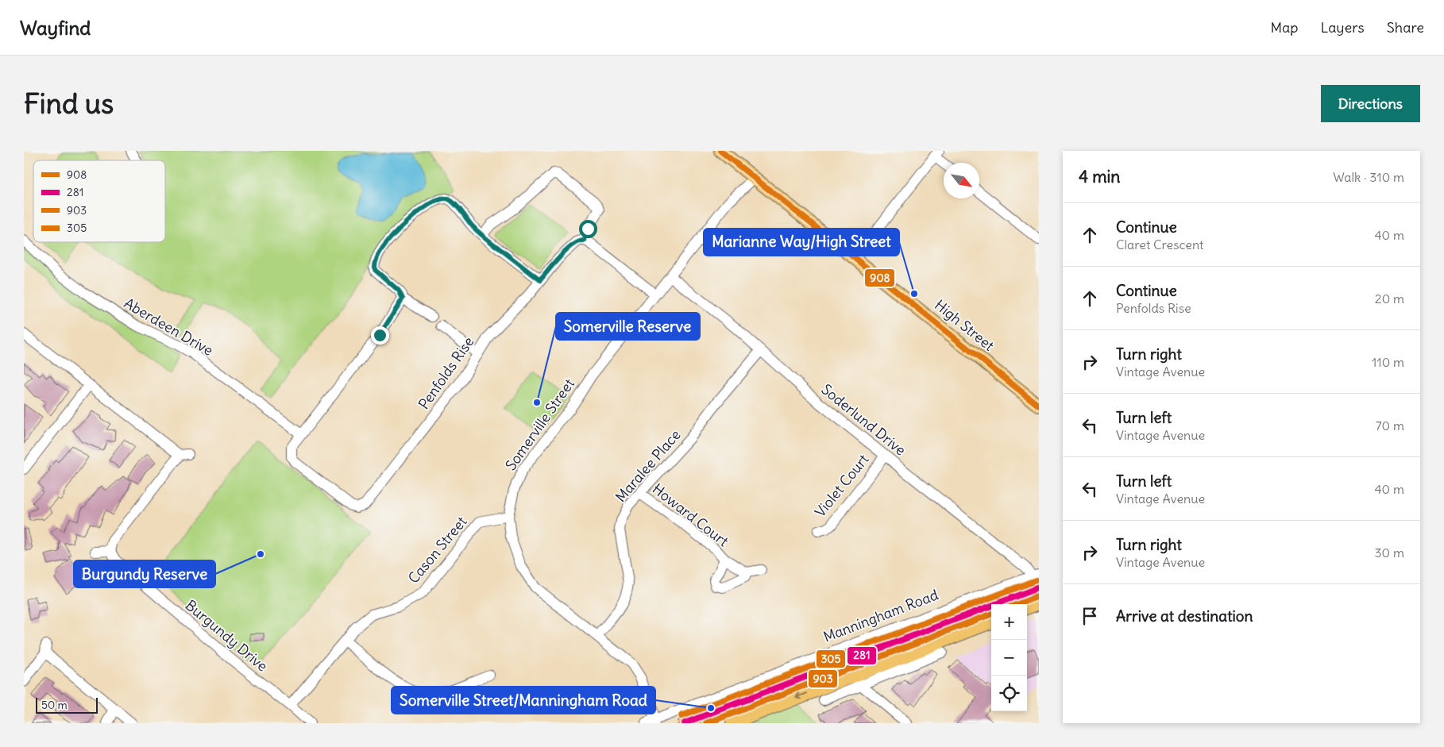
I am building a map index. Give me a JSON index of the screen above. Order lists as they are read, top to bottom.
{
  "streets": {
    "main road": ["High Street"],
    "street": [
      "Aberdeen Drive",
      "Penfolds Rise",
      "Soderlund Drive",
      "Somerville Street",
      "Maralee Place",
      "Violet Court",
      "Howard Court",
      "Cason Street",
      "Manningham Road",
      "Burgundy Drive"
    ]
  },
  "crossings": [
    ["High Street", "Somerville Street"],
    ["Aberdeen Drive", "Penfolds Rise"],
    ["Soderlund Drive", "Somerville Street"],
    ["Soderlund Drive", "Maralee Place"],
    ["Soderlund Drive", "Violet Court"],
    ["Soderlund Drive", "Manningham Road"],
    ["Somerville Street", "Maralee Place"],
    ["Somerville Street", "Cason Street"],
    ["Somerville Street", "Manningham Road"],
    ["Maralee Place", "Howard Court"],
    ["Cason Street", "Burgundy Drive"]
  ],
  "places": [
    "Marianne Way/High Street",
    "Somerville Reserve",
    "Burgundy Reserve",
    "Somerville Street/Manningham Road"
  ],
  "lines": [
    "transit line 908",
    "transit line 305",
    "transit line 281",
    "transit line 903"
  ],
  "legend": [
    "908",
    "281",
    "903",
    "305"
  ],
  "scale_bar": "50 m",
  "north": "bottom right",
  "page": {
    "header": "Wayfind",
    "nav": ["Map", "Layers", "Share"],
    "buttons": "Directions",
    "title": "Find us",
    "heading": ["4 min", "Walk · 310 m"],
    "list": [
      ["Continue", "Claret Crescent", "40 m"],
      ["Continue", "Penfolds Rise", "20 m"],
      ["Turn right", "Vintage Avenue", "110 m"],
      ["Turn left", "Vintage Avenue", "70 m"],
      ["Turn left", "Vintage Avenue", "40 m"],
      ["Turn right", "Vintage Avenue", "30 m"],
      "Arrive at destination"
    ],
    "map_buttons": ["+", "−"],
    "scale": "50 m"
  }
}
